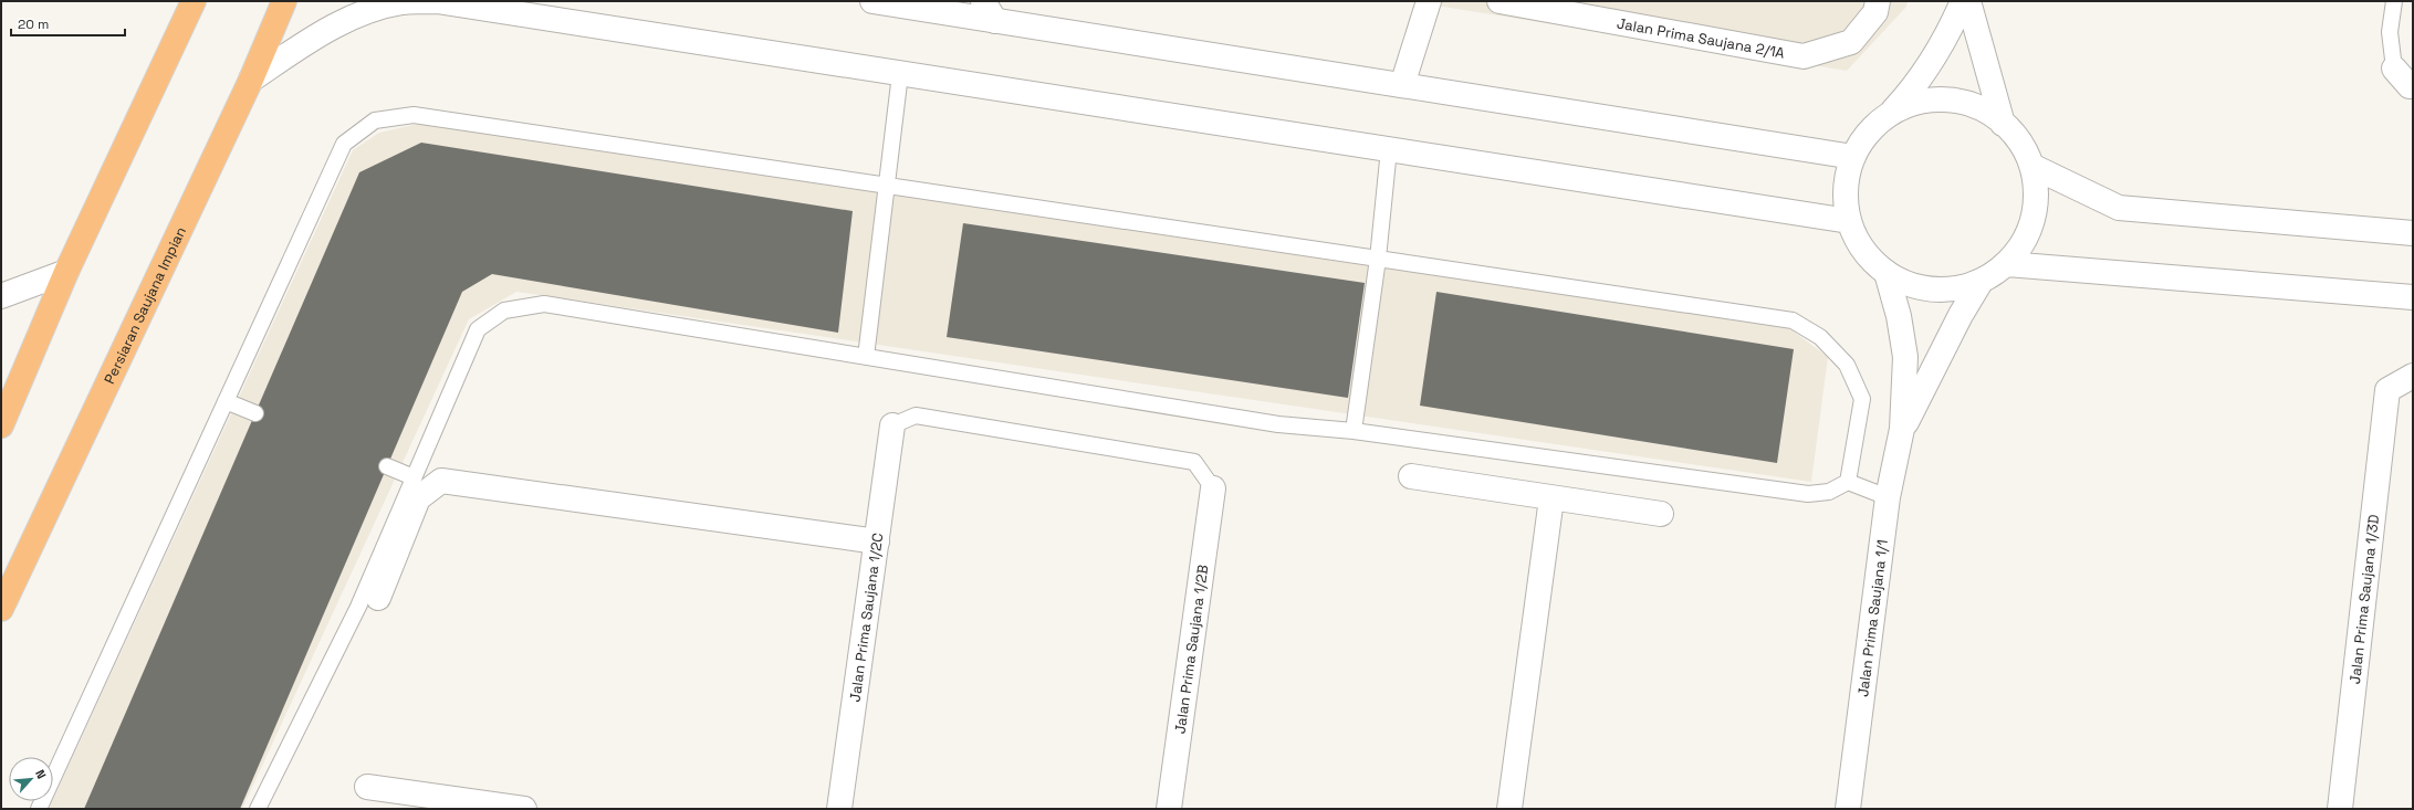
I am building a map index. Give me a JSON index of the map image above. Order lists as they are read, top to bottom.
{
  "streets": {
    "highway": ["Persiaran Saujana Impian"],
    "street": [
      "Jalan Prima Saujana 2/1A",
      "Jalan Prima Saujana 1/3D",
      "Jalan Prima Saujana 1/2C",
      "Jalan Prima Saujana 1/1",
      "Jalan Prima Saujana 1/2B"
    ]
  },
  "scale_bar": "20 m",
  "north": "top right"
}
